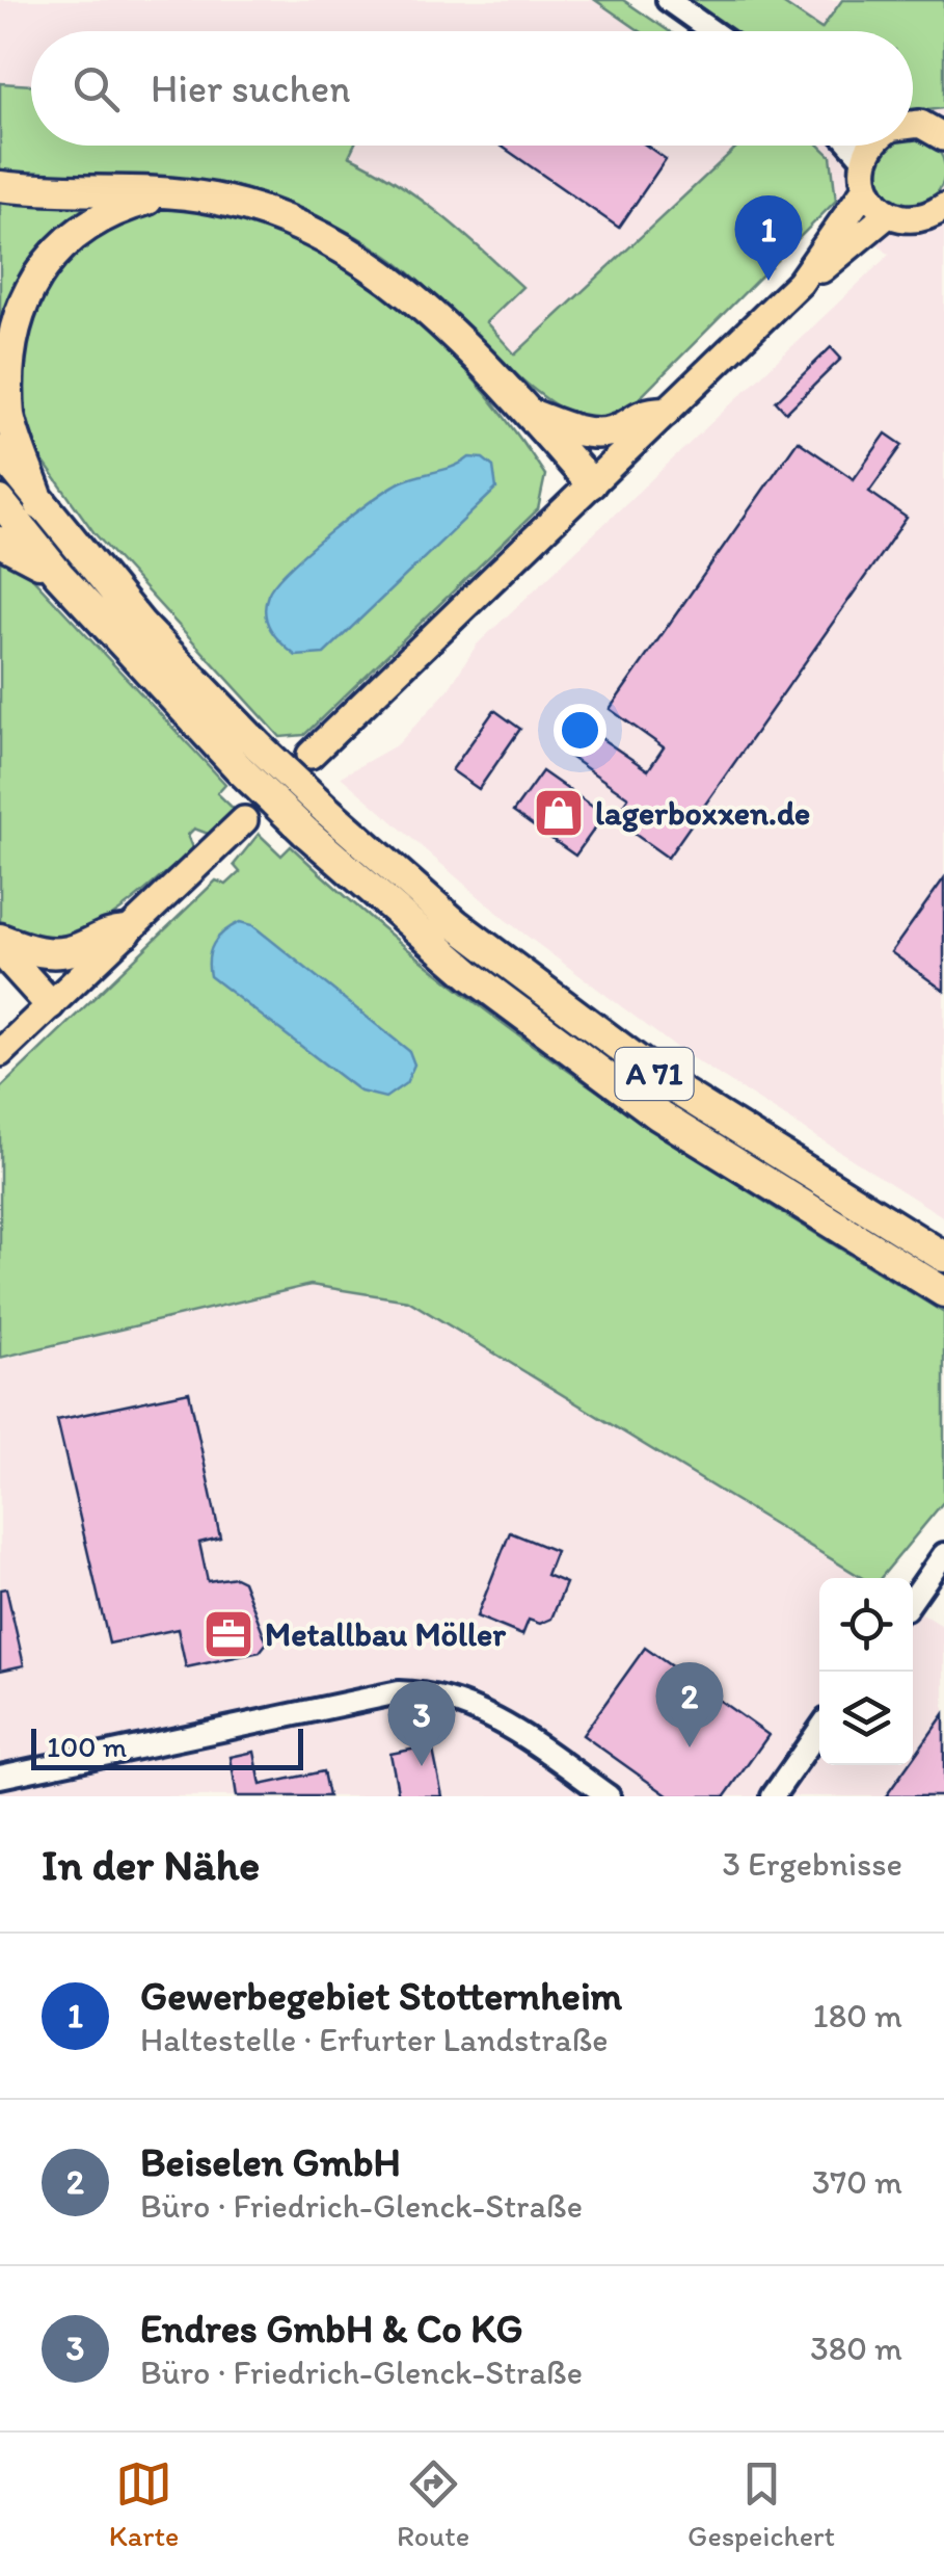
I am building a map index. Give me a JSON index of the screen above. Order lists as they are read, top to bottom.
{
  "streets": {
    "highway": ["A 71"]
  },
  "places": {
    "shop": ["lagerboxxen.de"],
    "office": ["Metallbau Möller"]
  },
  "scale_bar": "100 m",
  "page": {
    "search": "Hier suchen",
    "pins": ["1", "2", "3"],
    "scale": "100 m",
    "heading": ["In der Nähe", "3 Ergebnisse"],
    "list": [
      {
        "mark": "1",
        "name": "Gewerbegebiet Stotternheim",
        "note": "Haltestelle · Erfurter Landstraße",
        "value": "180 m"
      },
      {
        "mark": "2",
        "name": "Beiselen GmbH",
        "note": "Büro · Friedrich-Glenck-Straße",
        "value": "370 m"
      },
      {
        "mark": "3",
        "name": "Endres GmbH & Co KG",
        "note": "Büro · Friedrich-Glenck-Straße",
        "value": "380 m"
      }
    ],
    "nav": ["Karte", "Route", "Gespeichert"]
  }
}
